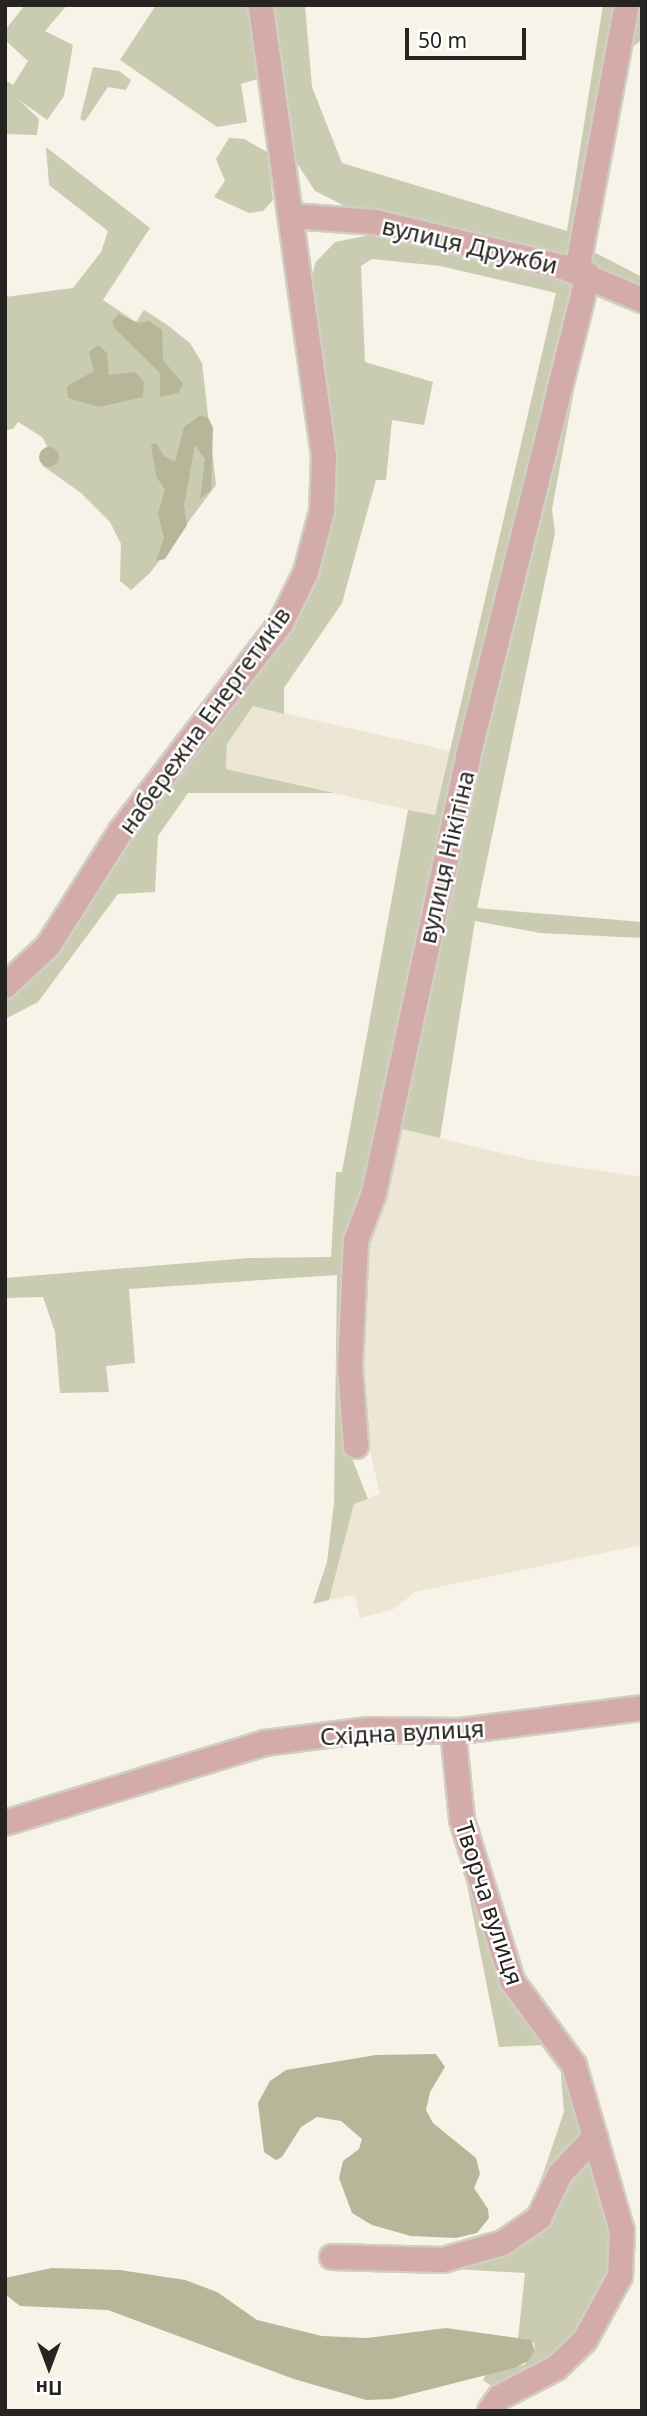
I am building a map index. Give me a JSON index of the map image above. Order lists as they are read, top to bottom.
{
  "streets": {
    "street": [
      "вулиця Дружби",
      "набережна Енергетиків",
      "вулиця Нікітіна",
      "Східна вулиця",
      "Творча вулиця"
    ]
  },
  "crossings": [
    ["вулиця Дружби", "набережна Енергетиків"],
    ["вулиця Дружби", "вулиця Нікітіна"],
    ["Східна вулиця", "Творча вулиця"]
  ],
  "scale_bar": "50 m",
  "north": "bottom"
}
